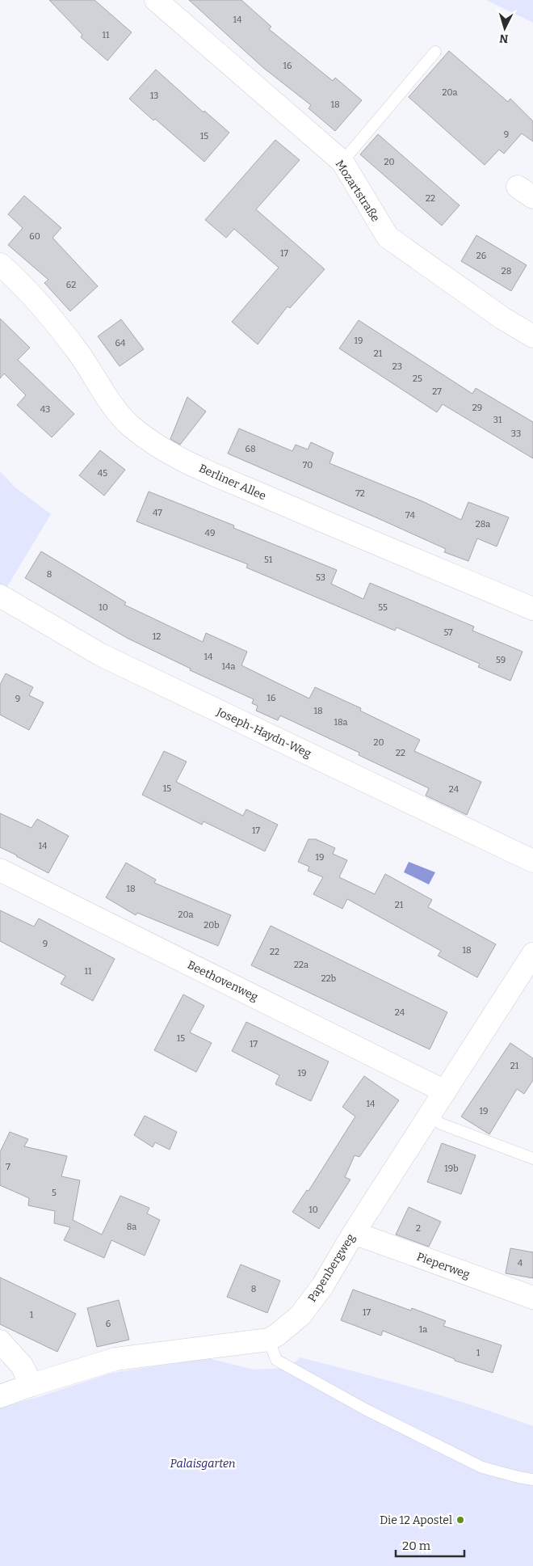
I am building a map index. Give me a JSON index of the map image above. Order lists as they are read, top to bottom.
{
  "streets": {
    "street": [
      "Mozartstraße",
      "Berliner Allee",
      "Joseph-Haydn-Weg",
      "Beethovenweg",
      "Pieperweg",
      "Papenbergweg"
    ]
  },
  "crossings": [
    ["Beethovenweg", "Papenbergweg"],
    ["Pieperweg", "Papenbergweg"]
  ],
  "parks": ["Palaisgarten"],
  "places": ["Die 12 Apostel"],
  "house_numbers": [
    "14",
    "11",
    "16",
    "20a",
    "13",
    "18",
    "9",
    "15",
    "20",
    "22",
    "60",
    "17",
    "26",
    "28",
    "62",
    "19",
    "64",
    "21",
    "23",
    "25",
    "27",
    "29",
    "43",
    "31",
    "33",
    "68",
    "70",
    "45",
    "72",
    "47",
    "74",
    "28a",
    "49",
    "51",
    "8",
    "53",
    "10",
    "55",
    "57",
    "12",
    "14",
    "59",
    "14a",
    "16",
    "9",
    "18",
    "18a",
    "20",
    "22",
    "15",
    "24",
    "17",
    "14",
    "19",
    "18",
    "21",
    "20a",
    "20b",
    "9",
    "18",
    "22",
    "22a",
    "11",
    "22b",
    "24",
    "15",
    "17",
    "21",
    "19",
    "14",
    "19",
    "7",
    "19b",
    "5",
    "10",
    "8a",
    "2",
    "4",
    "8",
    "17",
    "1",
    "6",
    "1a",
    "1"
  ],
  "scale_bar": "20 m",
  "north": "bottom"
}
